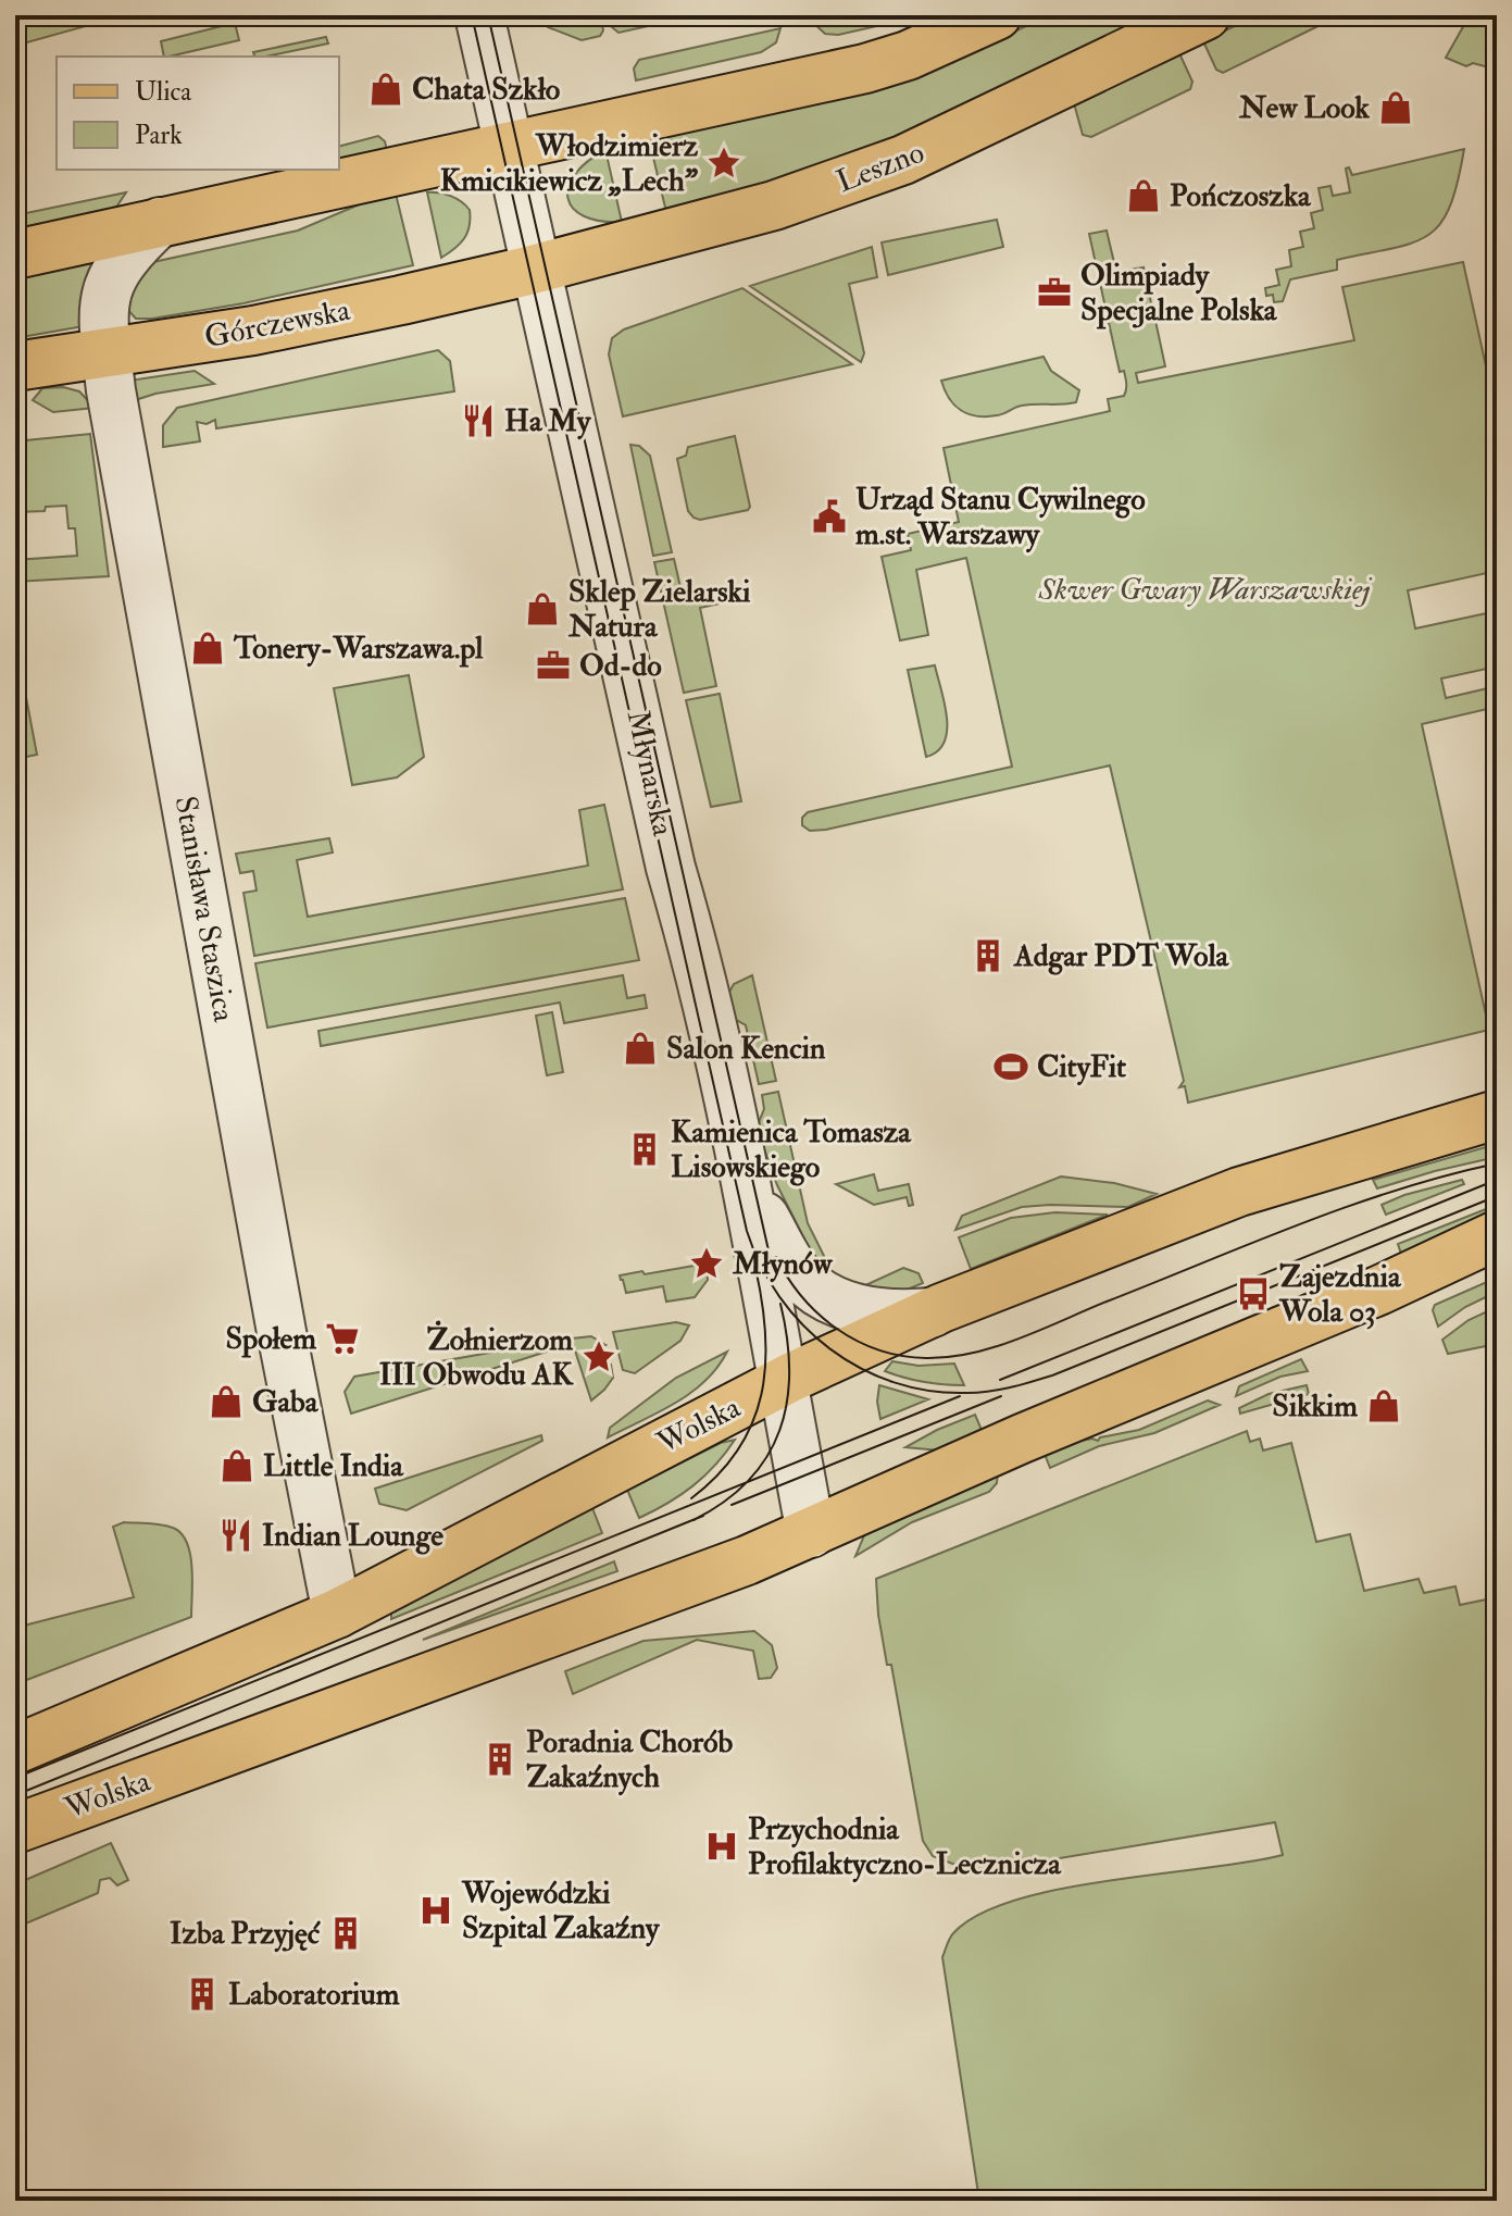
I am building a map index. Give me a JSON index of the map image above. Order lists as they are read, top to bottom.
{
  "streets": {
    "main road": ["Leszno", "Górczewska", "Wolska"],
    "street": ["Młynarska", "Stanisława Staszica"]
  },
  "crossings": [
    ["Leszno", "Górczewska"],
    ["Leszno", "Młynarska"],
    ["Górczewska", "Młynarska"],
    ["Górczewska", "Stanisława Staszica"],
    ["Młynarska", "Wolska"],
    ["Stanisława Staszica", "Wolska"]
  ],
  "parks": ["Skwer Gwary Warszawskiej"],
  "places": {
    "shop": [
      "Chata Szkło",
      "New Look",
      "Pończoszka",
      "Sklep Zielarski Natura",
      "Tonery-Warszawa.pl",
      "Salon Kencin",
      "Gaba",
      "Sikkim",
      "Little India"
    ],
    "place": ["Włodzimierz Kmicikiewicz „Lech”", "Młynów", "Żołnierzom III Obwodu AK"],
    "office": ["Olimpiady Specjalne Polska", "Od-do"],
    "restaurant": ["Ha My", "Indian Lounge"],
    "public building": ["Urząd Stanu Cywilnego m.st. Warszawy"],
    "building": [
      "Adgar PDT Wola",
      "Kamienica Tomasza Lisowskiego",
      "Poradnia Chorób Zakaźnych",
      "Izba Przyjęć",
      "Laboratorium"
    ],
    "sports": ["CityFit"],
    "bus stop": ["Zajezdnia Wola 03"],
    "supermarket": ["Społem"],
    "hospital": ["Przychodnia Profilaktyczno-Lecznicza", "Wojewódzki Szpital Zakaźny"]
  },
  "legend": ["Ulica", "Park"]
}
